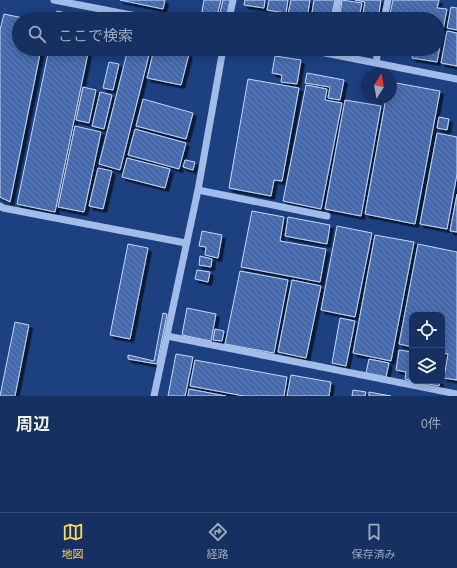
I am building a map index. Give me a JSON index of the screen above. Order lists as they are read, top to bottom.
{
  "north": "top",
  "page": {
    "search": "ここで検索",
    "heading": ["周辺", "0件"],
    "nav": ["地図", "経路", "保存済み"]
  }
}
